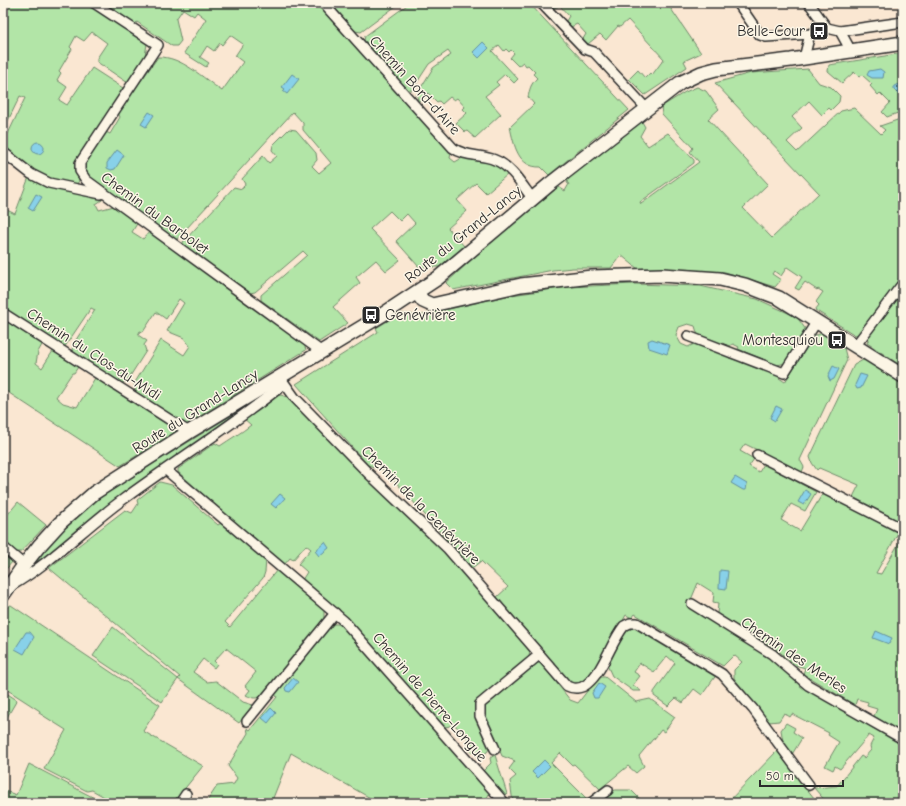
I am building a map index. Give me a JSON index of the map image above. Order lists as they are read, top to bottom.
{
  "streets": {
    "street": [
      "Chemin Bord-d'Aire",
      "Chemin du Barbolet",
      "Route du Grand-Lancy",
      "Chemin du Clos-du-Midi",
      "Chemin de la Genévrière",
      "Chemin des Merles",
      "Chemin de Pierre-Longue"
    ]
  },
  "crossings": [
    ["Chemin Bord-d'Aire", "Route du Grand-Lancy"],
    ["Chemin du Barbolet", "Route du Grand-Lancy"],
    ["Route du Grand-Lancy", "Chemin du Clos-du-Midi"],
    ["Route du Grand-Lancy", "Chemin de la Genévrière"],
    ["Route du Grand-Lancy", "Chemin de Pierre-Longue"]
  ],
  "places": {
    "bus stop": ["Belle-Cour", "Genévrière", "Montesquiou"]
  },
  "scale_bar": "50 m"
}
